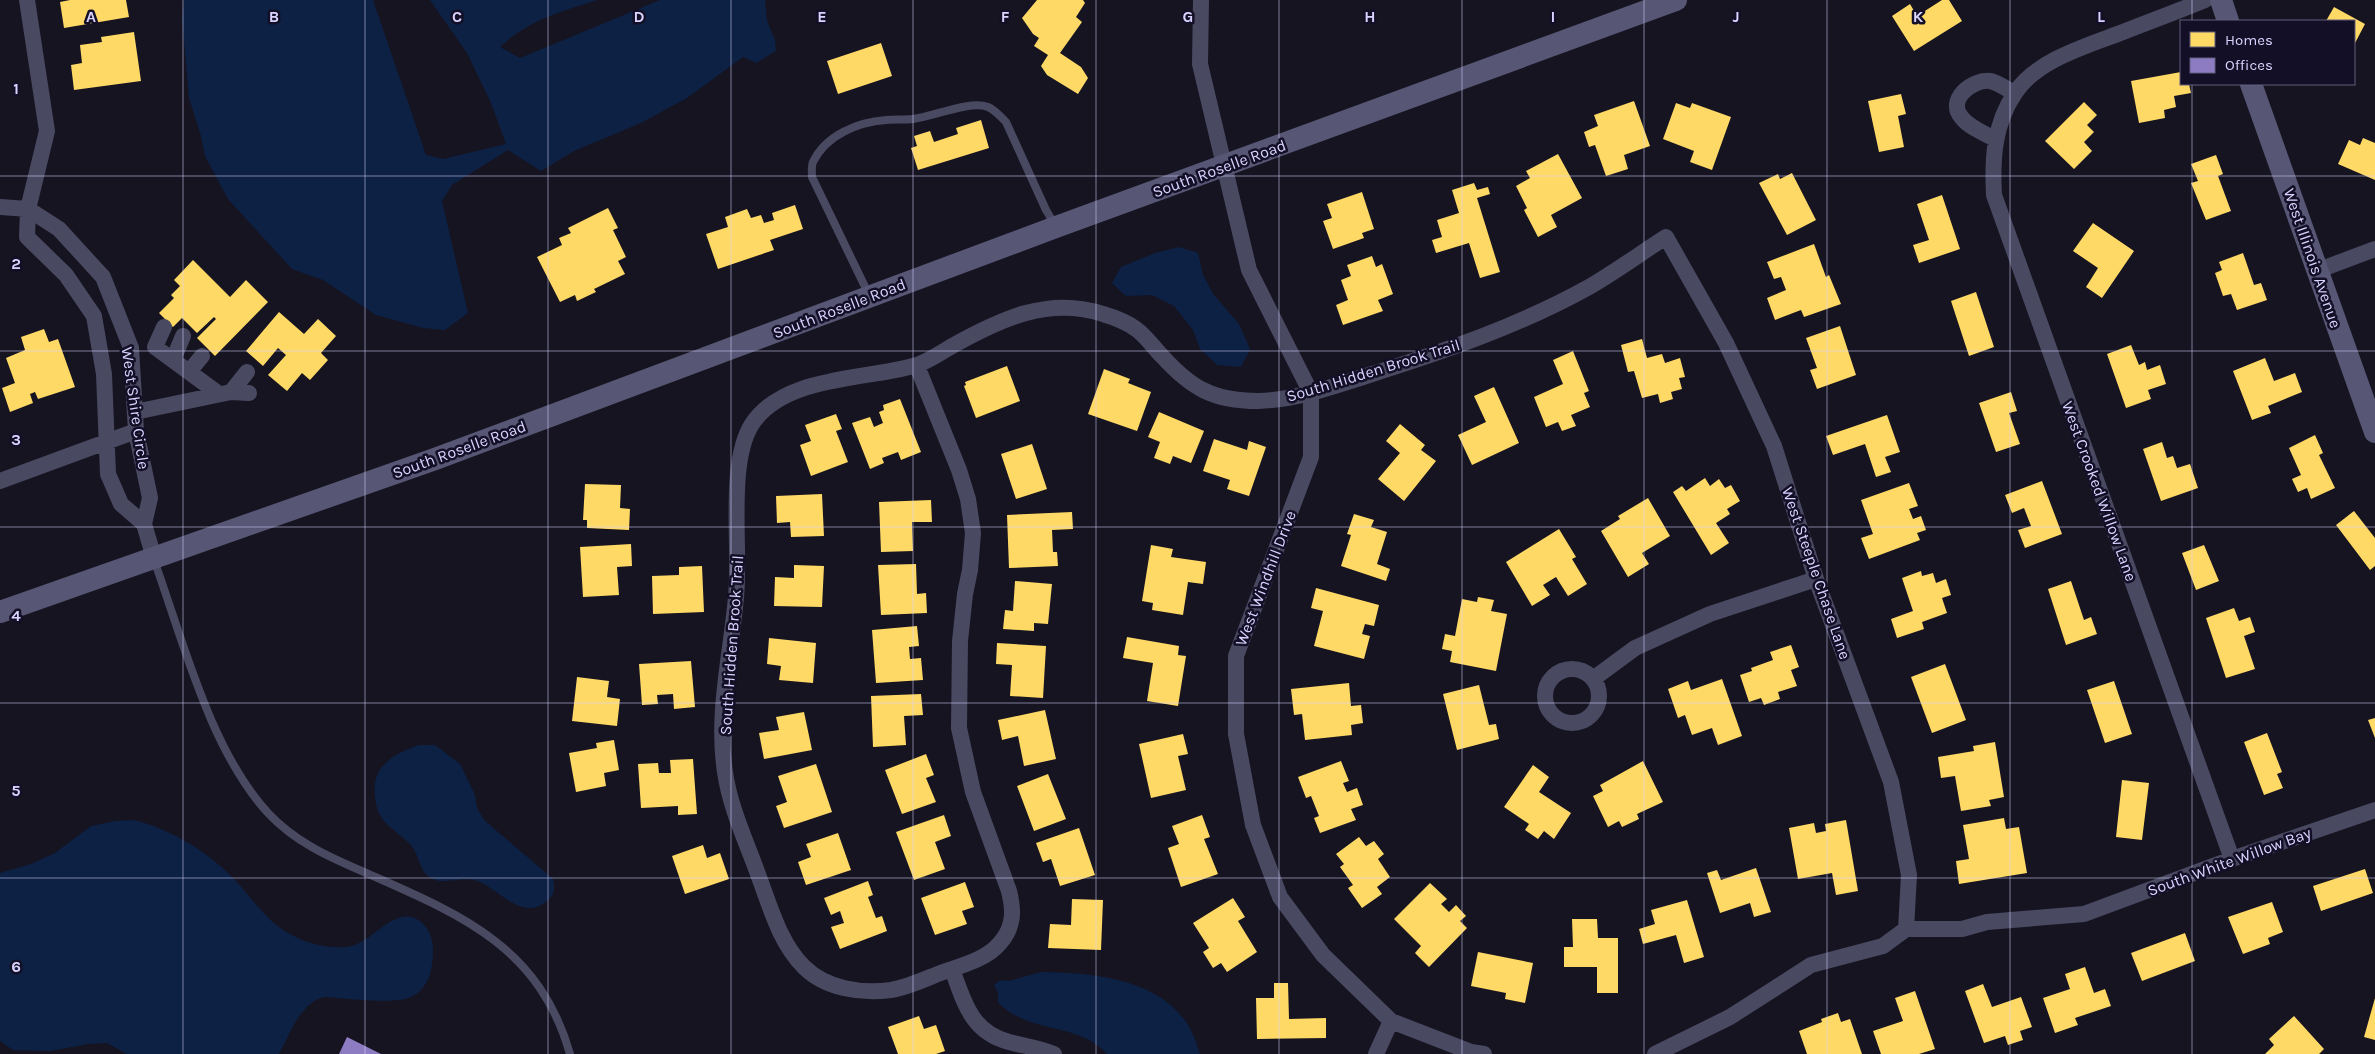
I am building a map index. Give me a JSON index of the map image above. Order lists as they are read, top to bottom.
{
  "streets": {
    "main road": ["South Roselle Road", "West Illinois Avenue"],
    "street": [
      "South Hidden Brook Trail",
      "West Shire Circle",
      "West Crooked Willow Lane",
      "West Steeple Chase Lane",
      "West Windhill Drive",
      "South White Willow Bay"
    ]
  },
  "crossings": [
    ["South Roselle Road", "West Shire Circle"],
    ["South Roselle Road", "West Windhill Drive"],
    ["South Hidden Brook Trail", "West Steeple Chase Lane"],
    ["South Hidden Brook Trail", "West Windhill Drive"],
    ["West Crooked Willow Lane", "South White Willow Bay"],
    ["West Steeple Chase Lane", "South White Willow Bay"]
  ],
  "legend": ["Homes", "Offices"],
  "grid": {
    "columns": [
      "A",
      "B",
      "C",
      "D",
      "E",
      "F",
      "G",
      "H",
      "I",
      "J",
      "K",
      "L"
    ],
    "rows": [
      "1",
      "2",
      "3",
      "4",
      "5",
      "6"
    ]
  }
}
